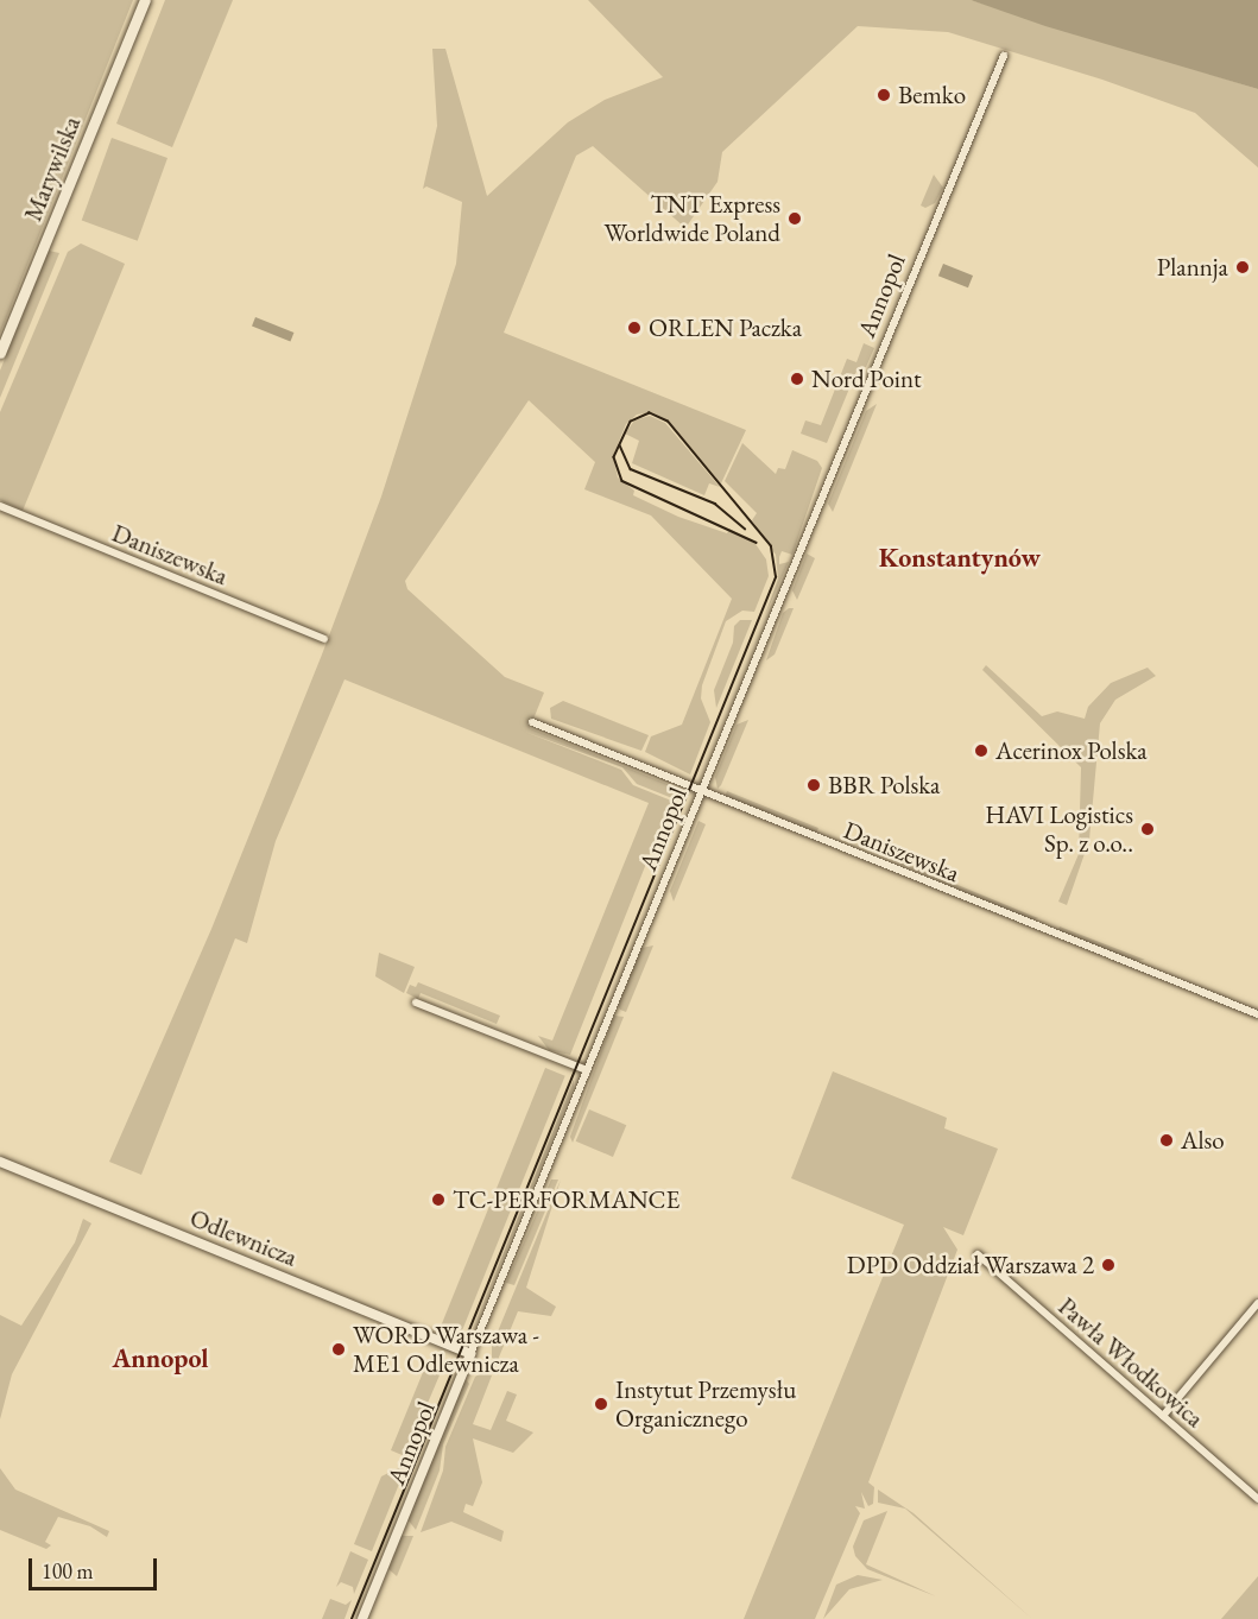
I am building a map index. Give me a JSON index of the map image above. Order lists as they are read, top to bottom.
{
  "streets": {
    "main road": ["Marywilska"],
    "street": [
      "Annopol",
      "Daniszewska",
      "Odlewnicza",
      "Pawła Włodkowica"
    ]
  },
  "crossings": [
    ["Annopol", "Daniszewska"],
    ["Annopol", "Odlewnicza"]
  ],
  "districts": ["Konstantynów", "Annopol"],
  "places": [
    "Bemko",
    "TNT Express Worldwide Poland",
    "Plannja",
    "ORLEN Paczka",
    "Nord Point",
    "Acerinox Polska",
    "BBR Polska",
    "HAVI Logistics Sp. z o.o..",
    "Also",
    "TC-PERFORMANCE",
    "DPD Oddział Warszawa 2",
    "WORD Warszawa - ME1 Odlewnicza",
    "Instytut Przemysłu Organicznego"
  ],
  "scale_bar": "100 m"
}
